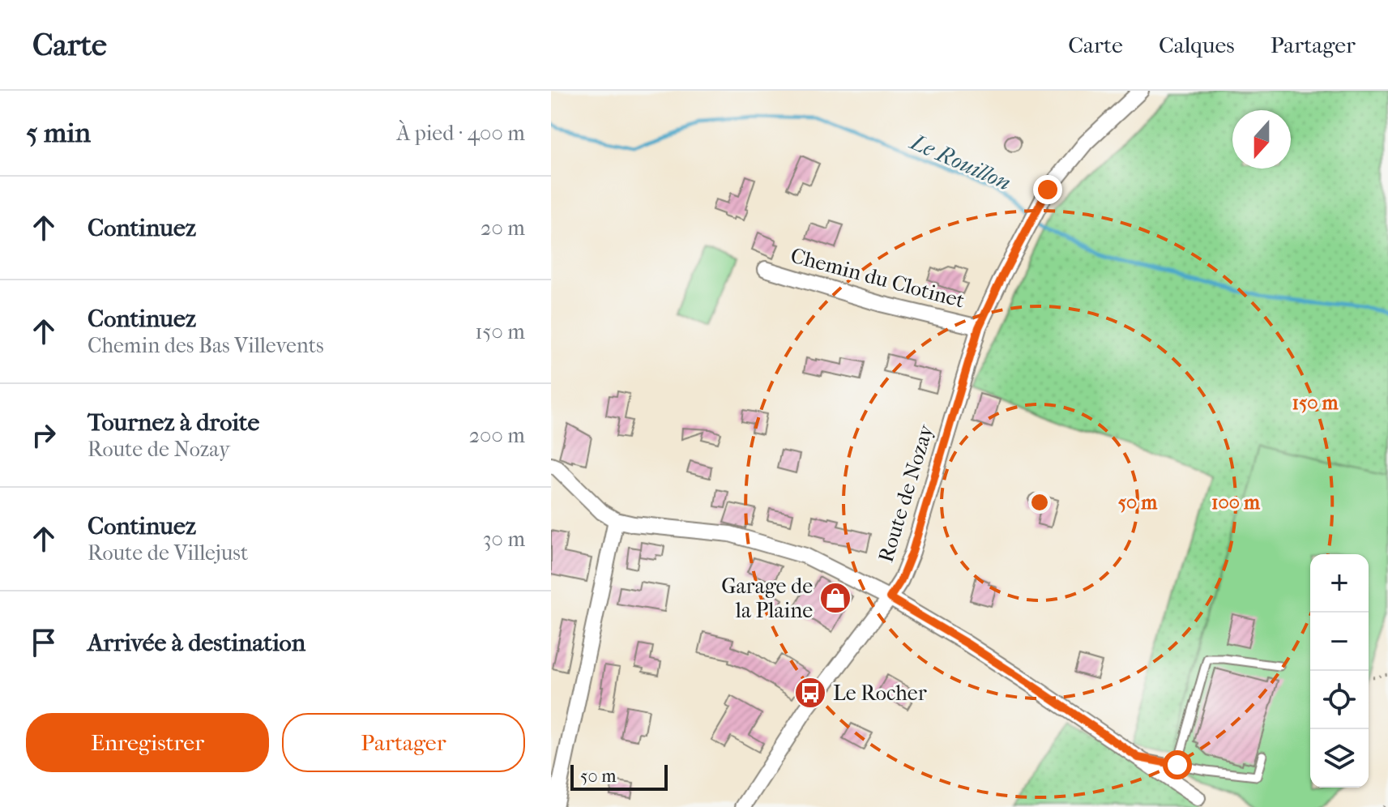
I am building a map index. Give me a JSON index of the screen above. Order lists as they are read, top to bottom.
{
  "streets": {
    "street": ["Chemin du Clotinet", "Route de Nozay"]
  },
  "crossings": [
    ["Chemin du Clotinet", "Route de Nozay"]
  ],
  "water": ["Le Rouillon"],
  "places": {
    "shop": ["Garage de la Plaine"],
    "bus stop": ["Le Rocher"]
  },
  "scale_bar": "50 m",
  "north": "bottom",
  "page": {
    "header": "Carte",
    "nav": ["Carte", "Calques", "Partager"],
    "heading": ["5 min", "À pied · 400 m"],
    "list": [
      ["Continuez", "20 m"],
      ["Continuez", "Chemin des Bas Villevents", "150 m"],
      ["Tournez à droite", "Route de Nozay", "200 m"],
      ["Continuez", "Route de Villejust", "30 m"],
      "Arrivée à destination"
    ],
    "map_buttons": ["+", "−"],
    "buttons": ["Enregistrer", "Partager"],
    "scale": "50 m"
  },
  "rings": ["150 m", "50 m", "100 m"]
}
